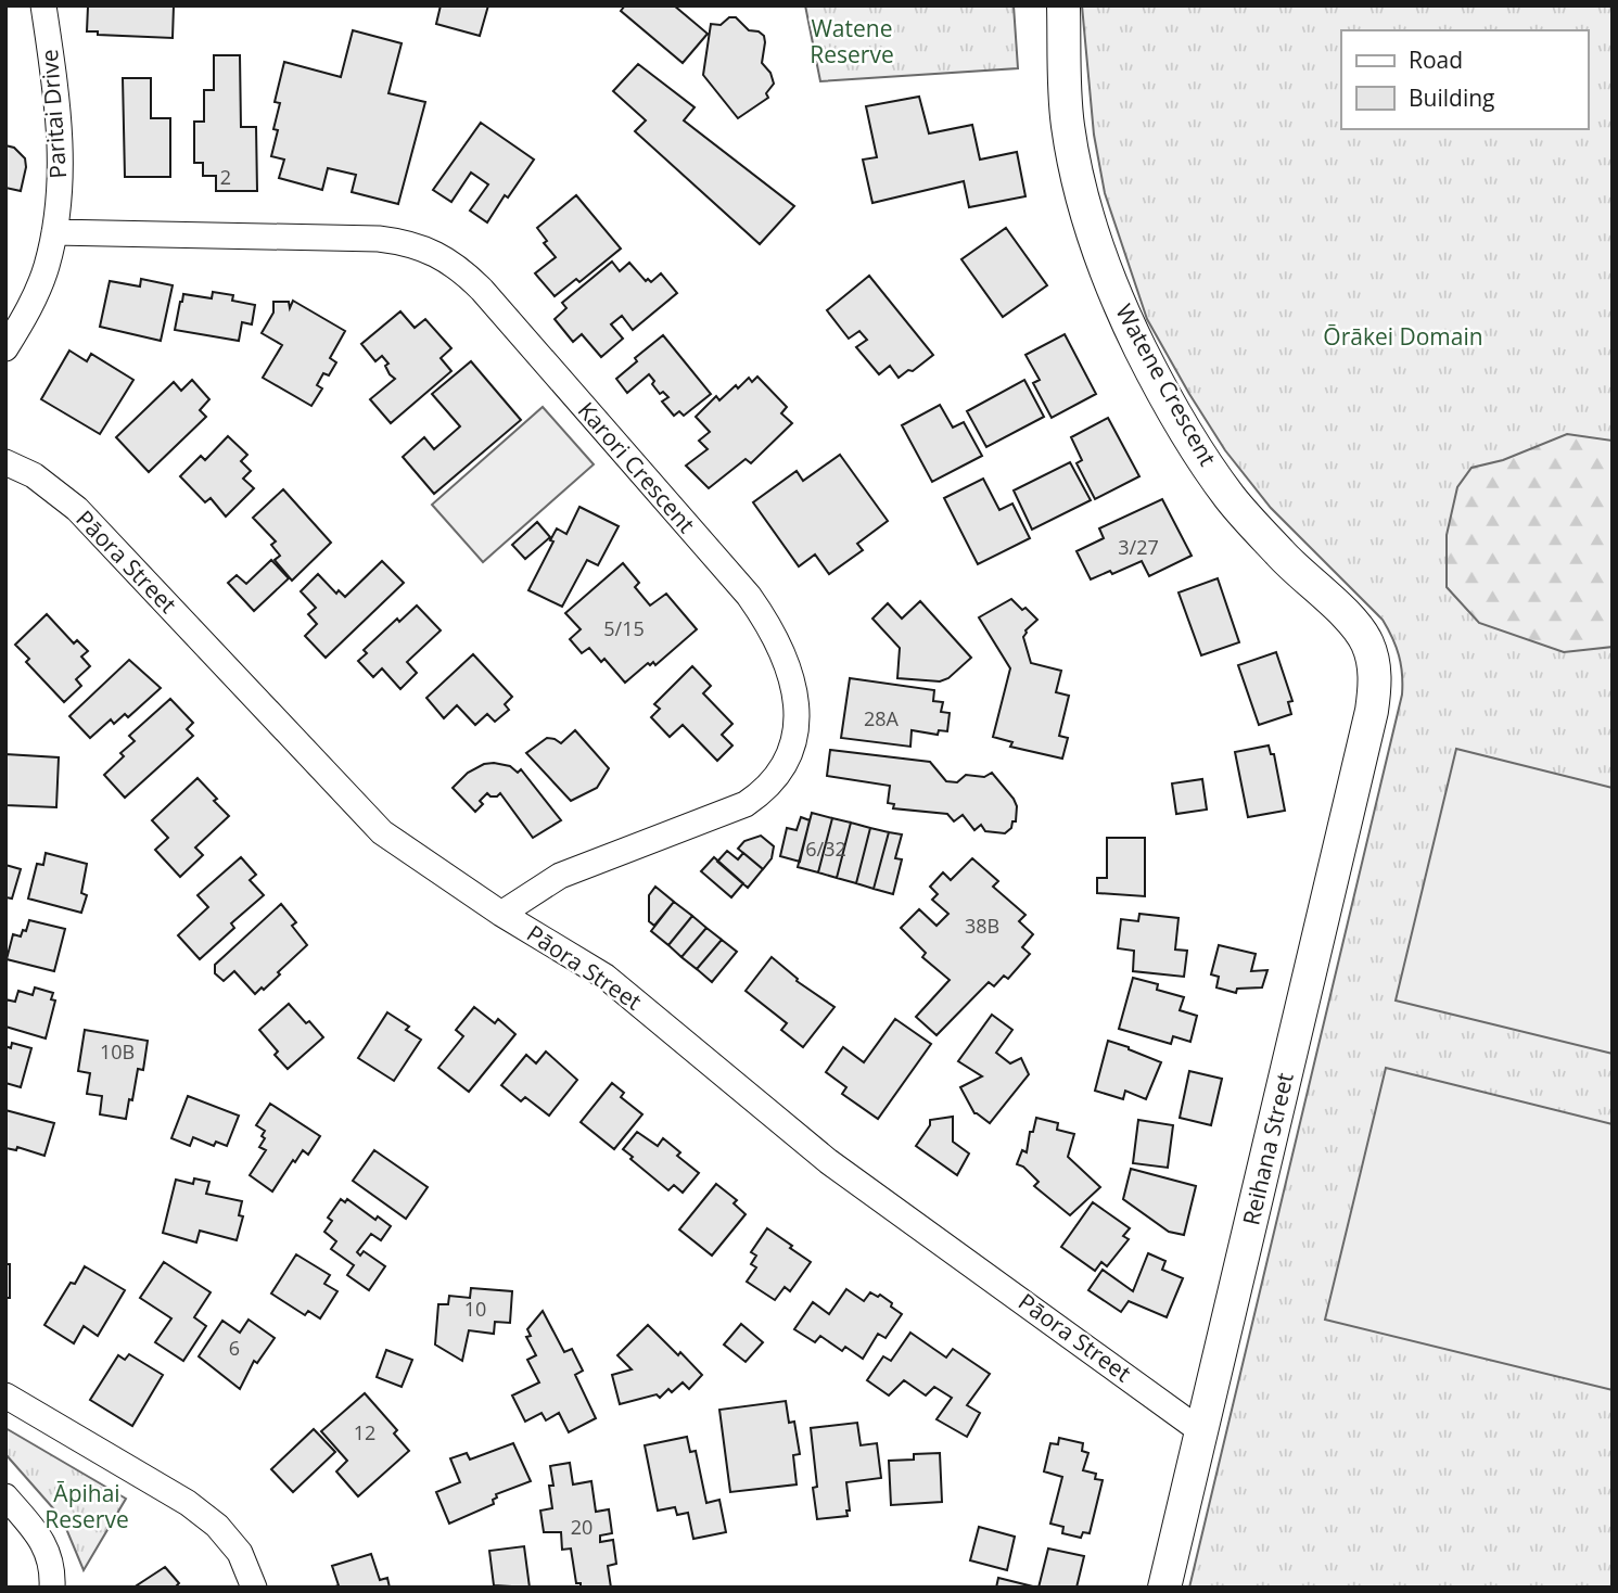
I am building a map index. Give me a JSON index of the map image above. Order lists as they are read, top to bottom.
{
  "streets": {
    "street": [
      "Paritai Drive",
      "Watene Crescent",
      "Karori Crescent",
      "Pāora Street",
      "Reihana Street"
    ]
  },
  "crossings": [
    ["Paritai Drive", "Karori Crescent"],
    ["Watene Crescent", "Reihana Street"],
    ["Karori Crescent", "Pāora Street"],
    ["Pāora Street", "Reihana Street"]
  ],
  "parks": ["Watene Reserve", "Ōrākei Domain", "Āpihai Reserve"],
  "house_numbers": [
    "2",
    "3/27",
    "5/15",
    "28A",
    "6/32",
    "38B",
    "10B",
    "10",
    "6",
    "12",
    "20"
  ],
  "legend": ["Road", "Building"]
}
